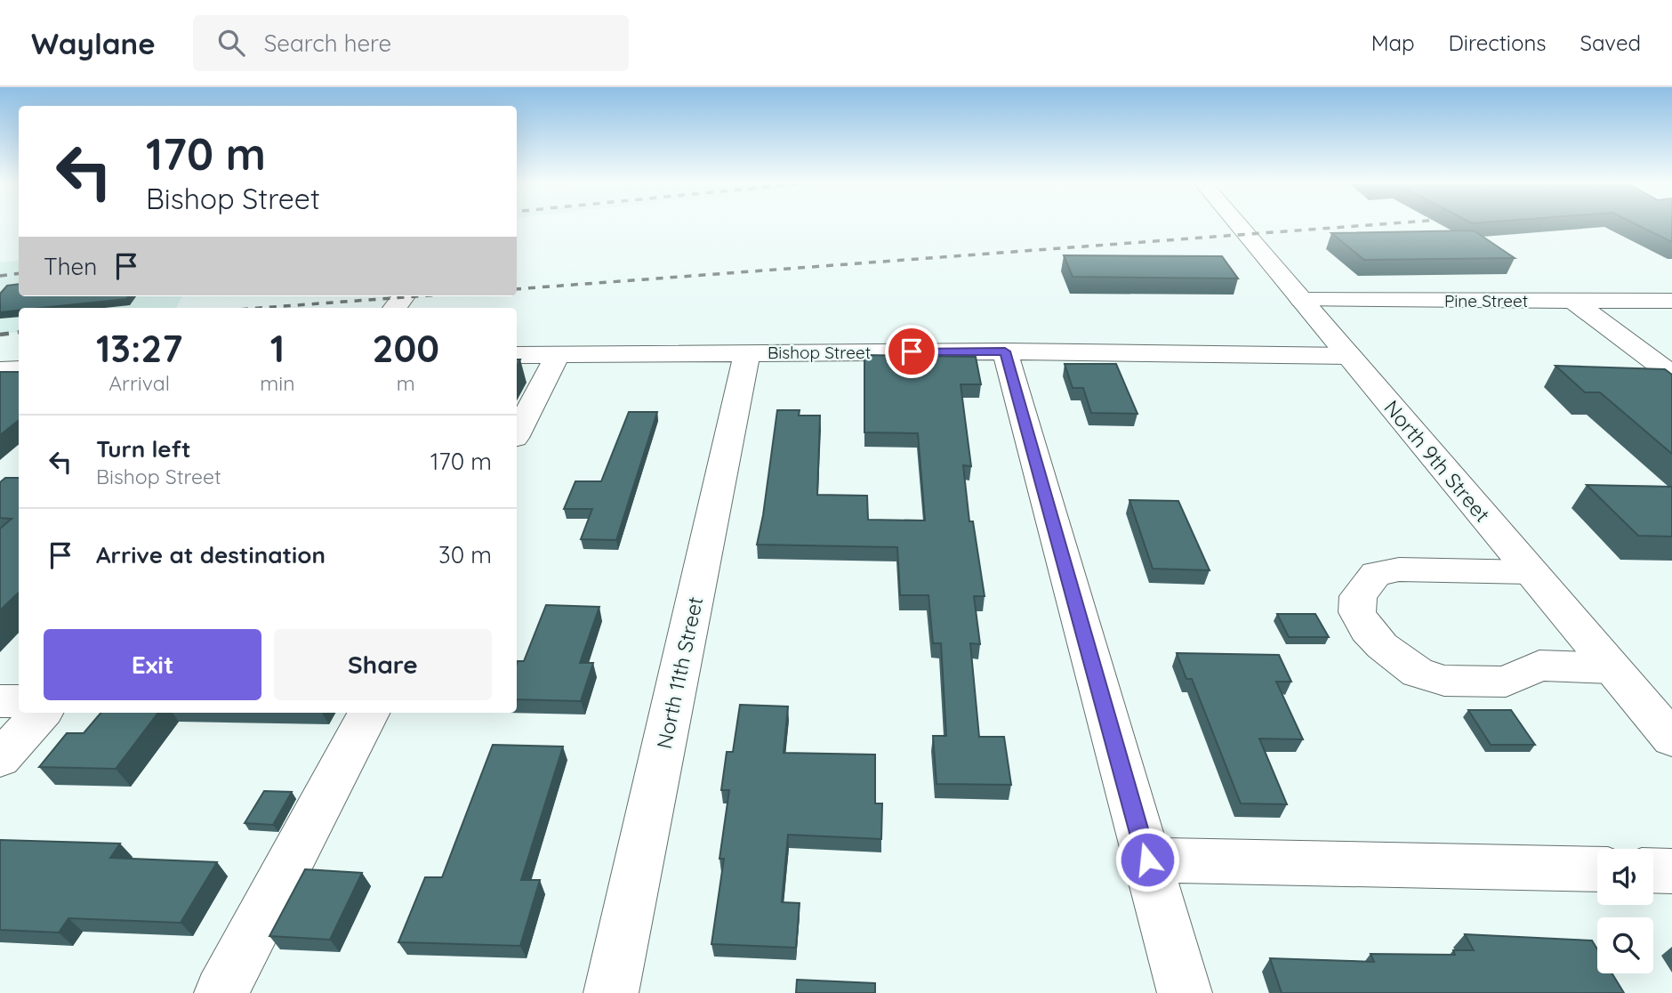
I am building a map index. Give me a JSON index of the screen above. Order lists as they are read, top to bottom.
{
  "streets": {
    "street": [
      "Pine Street",
      "Bishop Street",
      "North 9th Street",
      "North 11th Street"
    ]
  },
  "crossings": [
    ["Pine Street", "North 9th Street"],
    ["Bishop Street", "North 9th Street"],
    ["Bishop Street", "North 11th Street"]
  ],
  "page": {
    "header": "Waylane",
    "search": "Search here",
    "nav": ["Map", "Directions", "Saved"],
    "turn": ["170 m", "Bishop Street"],
    "then": "Then",
    "eta": [
      "13:27",
      "Arrival",
      "1",
      "min",
      "200",
      "m"
    ],
    "list": [
      {
        "name": "Turn left",
        "note": "Bishop Street",
        "value": "170 m"
      },
      {
        "name": "Arrive at destination",
        "value": "30 m"
      }
    ],
    "buttons": ["Exit", "Share"]
  }
}
